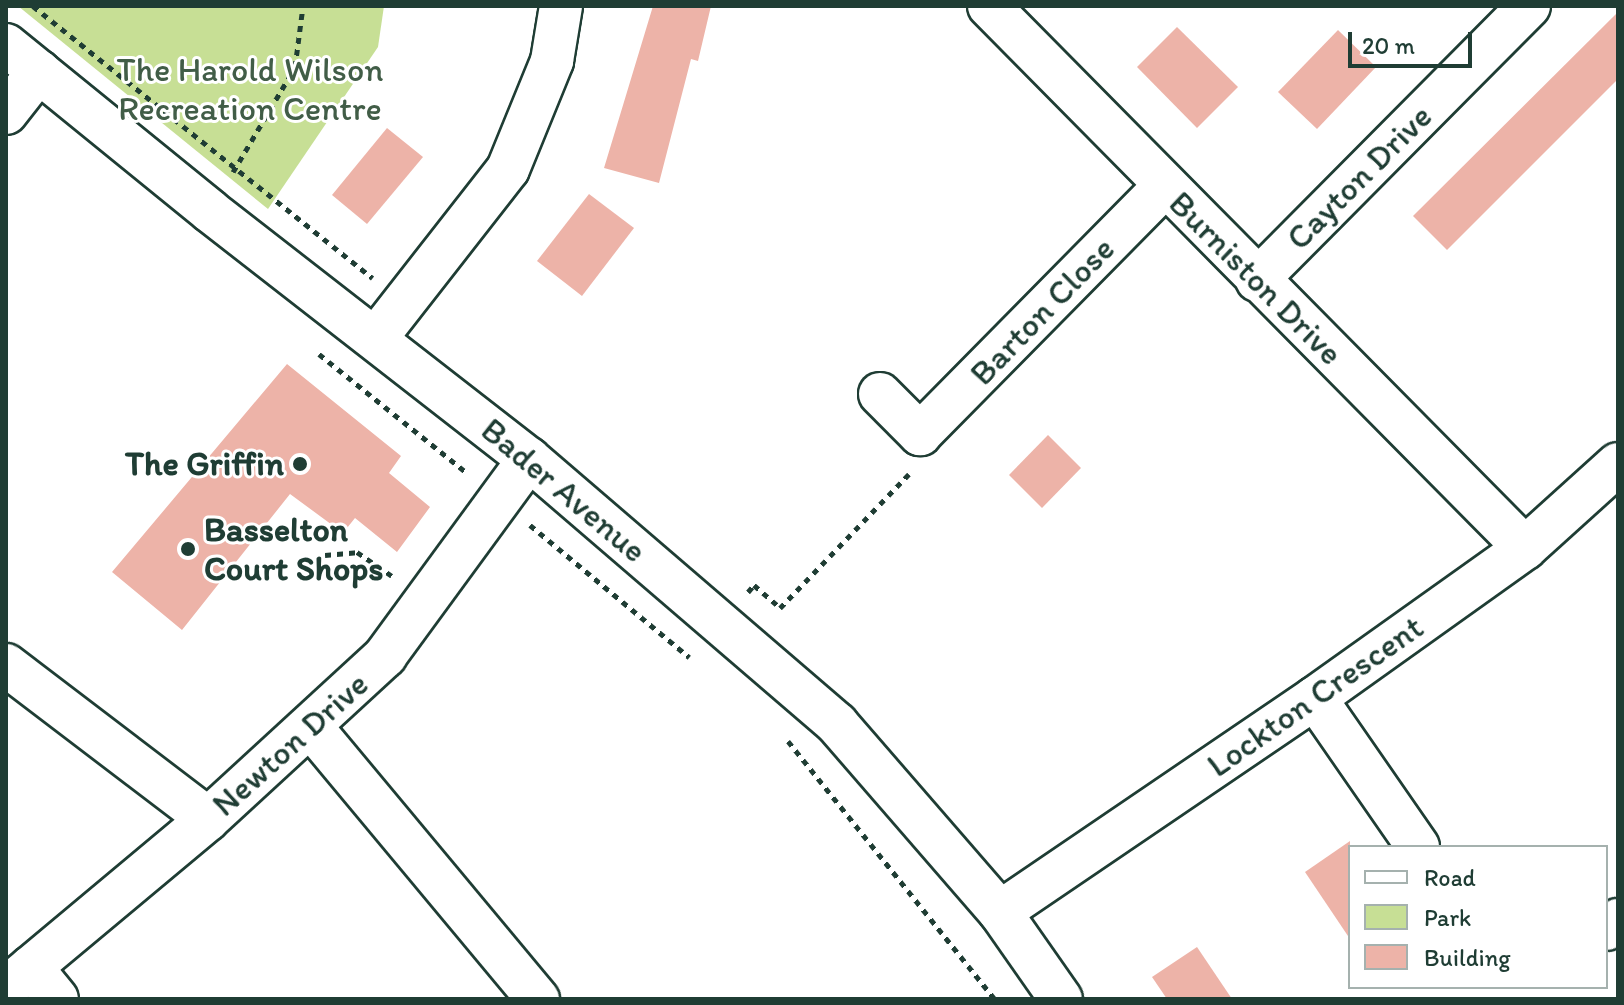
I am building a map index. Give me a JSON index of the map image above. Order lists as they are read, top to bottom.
{
  "streets": {
    "street": [
      "Cayton Drive",
      "Burniston Drive",
      "Barton Close",
      "Bader Avenue",
      "Lockton Crescent",
      "Newton Drive"
    ]
  },
  "crossings": [
    ["Cayton Drive", "Burniston Drive"],
    ["Burniston Drive", "Barton Close"],
    ["Burniston Drive", "Lockton Crescent"],
    ["Bader Avenue", "Lockton Crescent"],
    ["Bader Avenue", "Newton Drive"]
  ],
  "parks": ["The Harold Wilson Recreation Centre"],
  "places": ["The Griffin", "Basselton Court Shops"],
  "legend": ["Road", "Park", "Building"],
  "scale_bar": "20 m"
}
